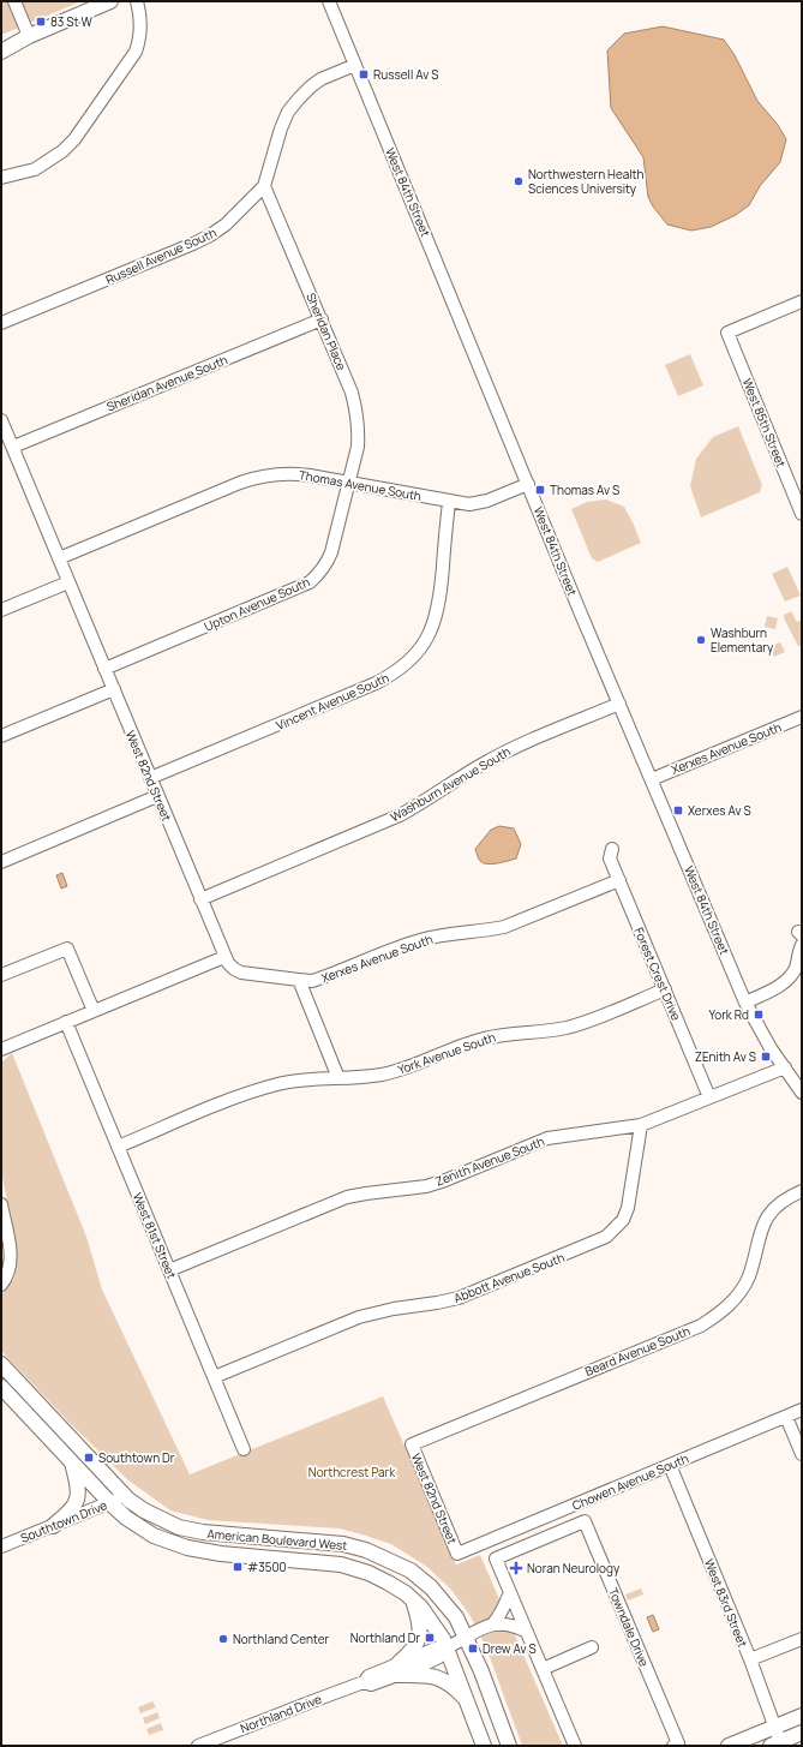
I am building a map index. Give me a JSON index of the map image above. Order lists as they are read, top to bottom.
{
  "streets": {
    "main road": ["American Boulevard West"],
    "street": [
      "West 84th Street",
      "Russell Avenue South",
      "Sheridan Place",
      "Sheridan Avenue South",
      "West 85th Street",
      "Thomas Avenue South",
      "Upton Avenue South",
      "Vincent Avenue South",
      "Xerxes Avenue South",
      "West 82nd Street",
      "Washburn Avenue South",
      "Forest Crest Drive",
      "York Avenue South",
      "Zenith Avenue South",
      "West 81st Street",
      "Abbott Avenue South",
      "Beard Avenue South",
      "Chowen Avenue South",
      "Southtown Drive",
      "West 83rd Street",
      "Towndale Drive",
      "Northland Drive"
    ]
  },
  "crossings": [
    ["West 84th Street", "Russell Avenue South"],
    ["West 84th Street", "Thomas Avenue South"],
    ["West 84th Street", "Xerxes Avenue South"],
    ["West 84th Street", "Washburn Avenue South"],
    ["West 84th Street", "Zenith Avenue South"],
    ["Russell Avenue South", "Sheridan Place"],
    ["Sheridan Place", "Sheridan Avenue South"],
    ["Sheridan Place", "Thomas Avenue South"],
    ["Sheridan Place", "Upton Avenue South"],
    ["Sheridan Avenue South", "West 82nd Street"],
    ["Thomas Avenue South", "Upton Avenue South"],
    ["Thomas Avenue South", "Vincent Avenue South"],
    ["Thomas Avenue South", "West 82nd Street"],
    ["Upton Avenue South", "West 82nd Street"],
    ["Vincent Avenue South", "West 82nd Street"],
    ["Xerxes Avenue South", "West 82nd Street"],
    ["Xerxes Avenue South", "Forest Crest Drive"],
    ["West 82nd Street", "Washburn Avenue South"],
    ["West 82nd Street", "Beard Avenue South"],
    ["West 82nd Street", "Chowen Avenue South"],
    ["Forest Crest Drive", "York Avenue South"],
    ["Forest Crest Drive", "Zenith Avenue South"],
    ["York Avenue South", "West 81st Street"],
    ["Zenith Avenue South", "West 81st Street"],
    ["Zenith Avenue South", "Abbott Avenue South"],
    ["West 81st Street", "Abbott Avenue South"],
    ["Chowen Avenue South", "West 83rd Street"],
    ["Southtown Drive", "American Boulevard West"],
    ["American Boulevard West", "Northland Drive"]
  ],
  "parks": ["Northcrest Park"],
  "places": {
    "transit": [
      "83 St W",
      "Russell Av S",
      "Thomas Av S",
      "Xerxes Av S",
      "York Rd",
      "ZEnith Av S",
      "Southtown Dr",
      "#3500",
      "Northland Dr",
      "Drew Av S"
    ],
    "other": ["Northwestern Health Sciences University", "Washburn Elementary", "Northland Center"],
    "health": ["Noran Neurology"]
  }
}
